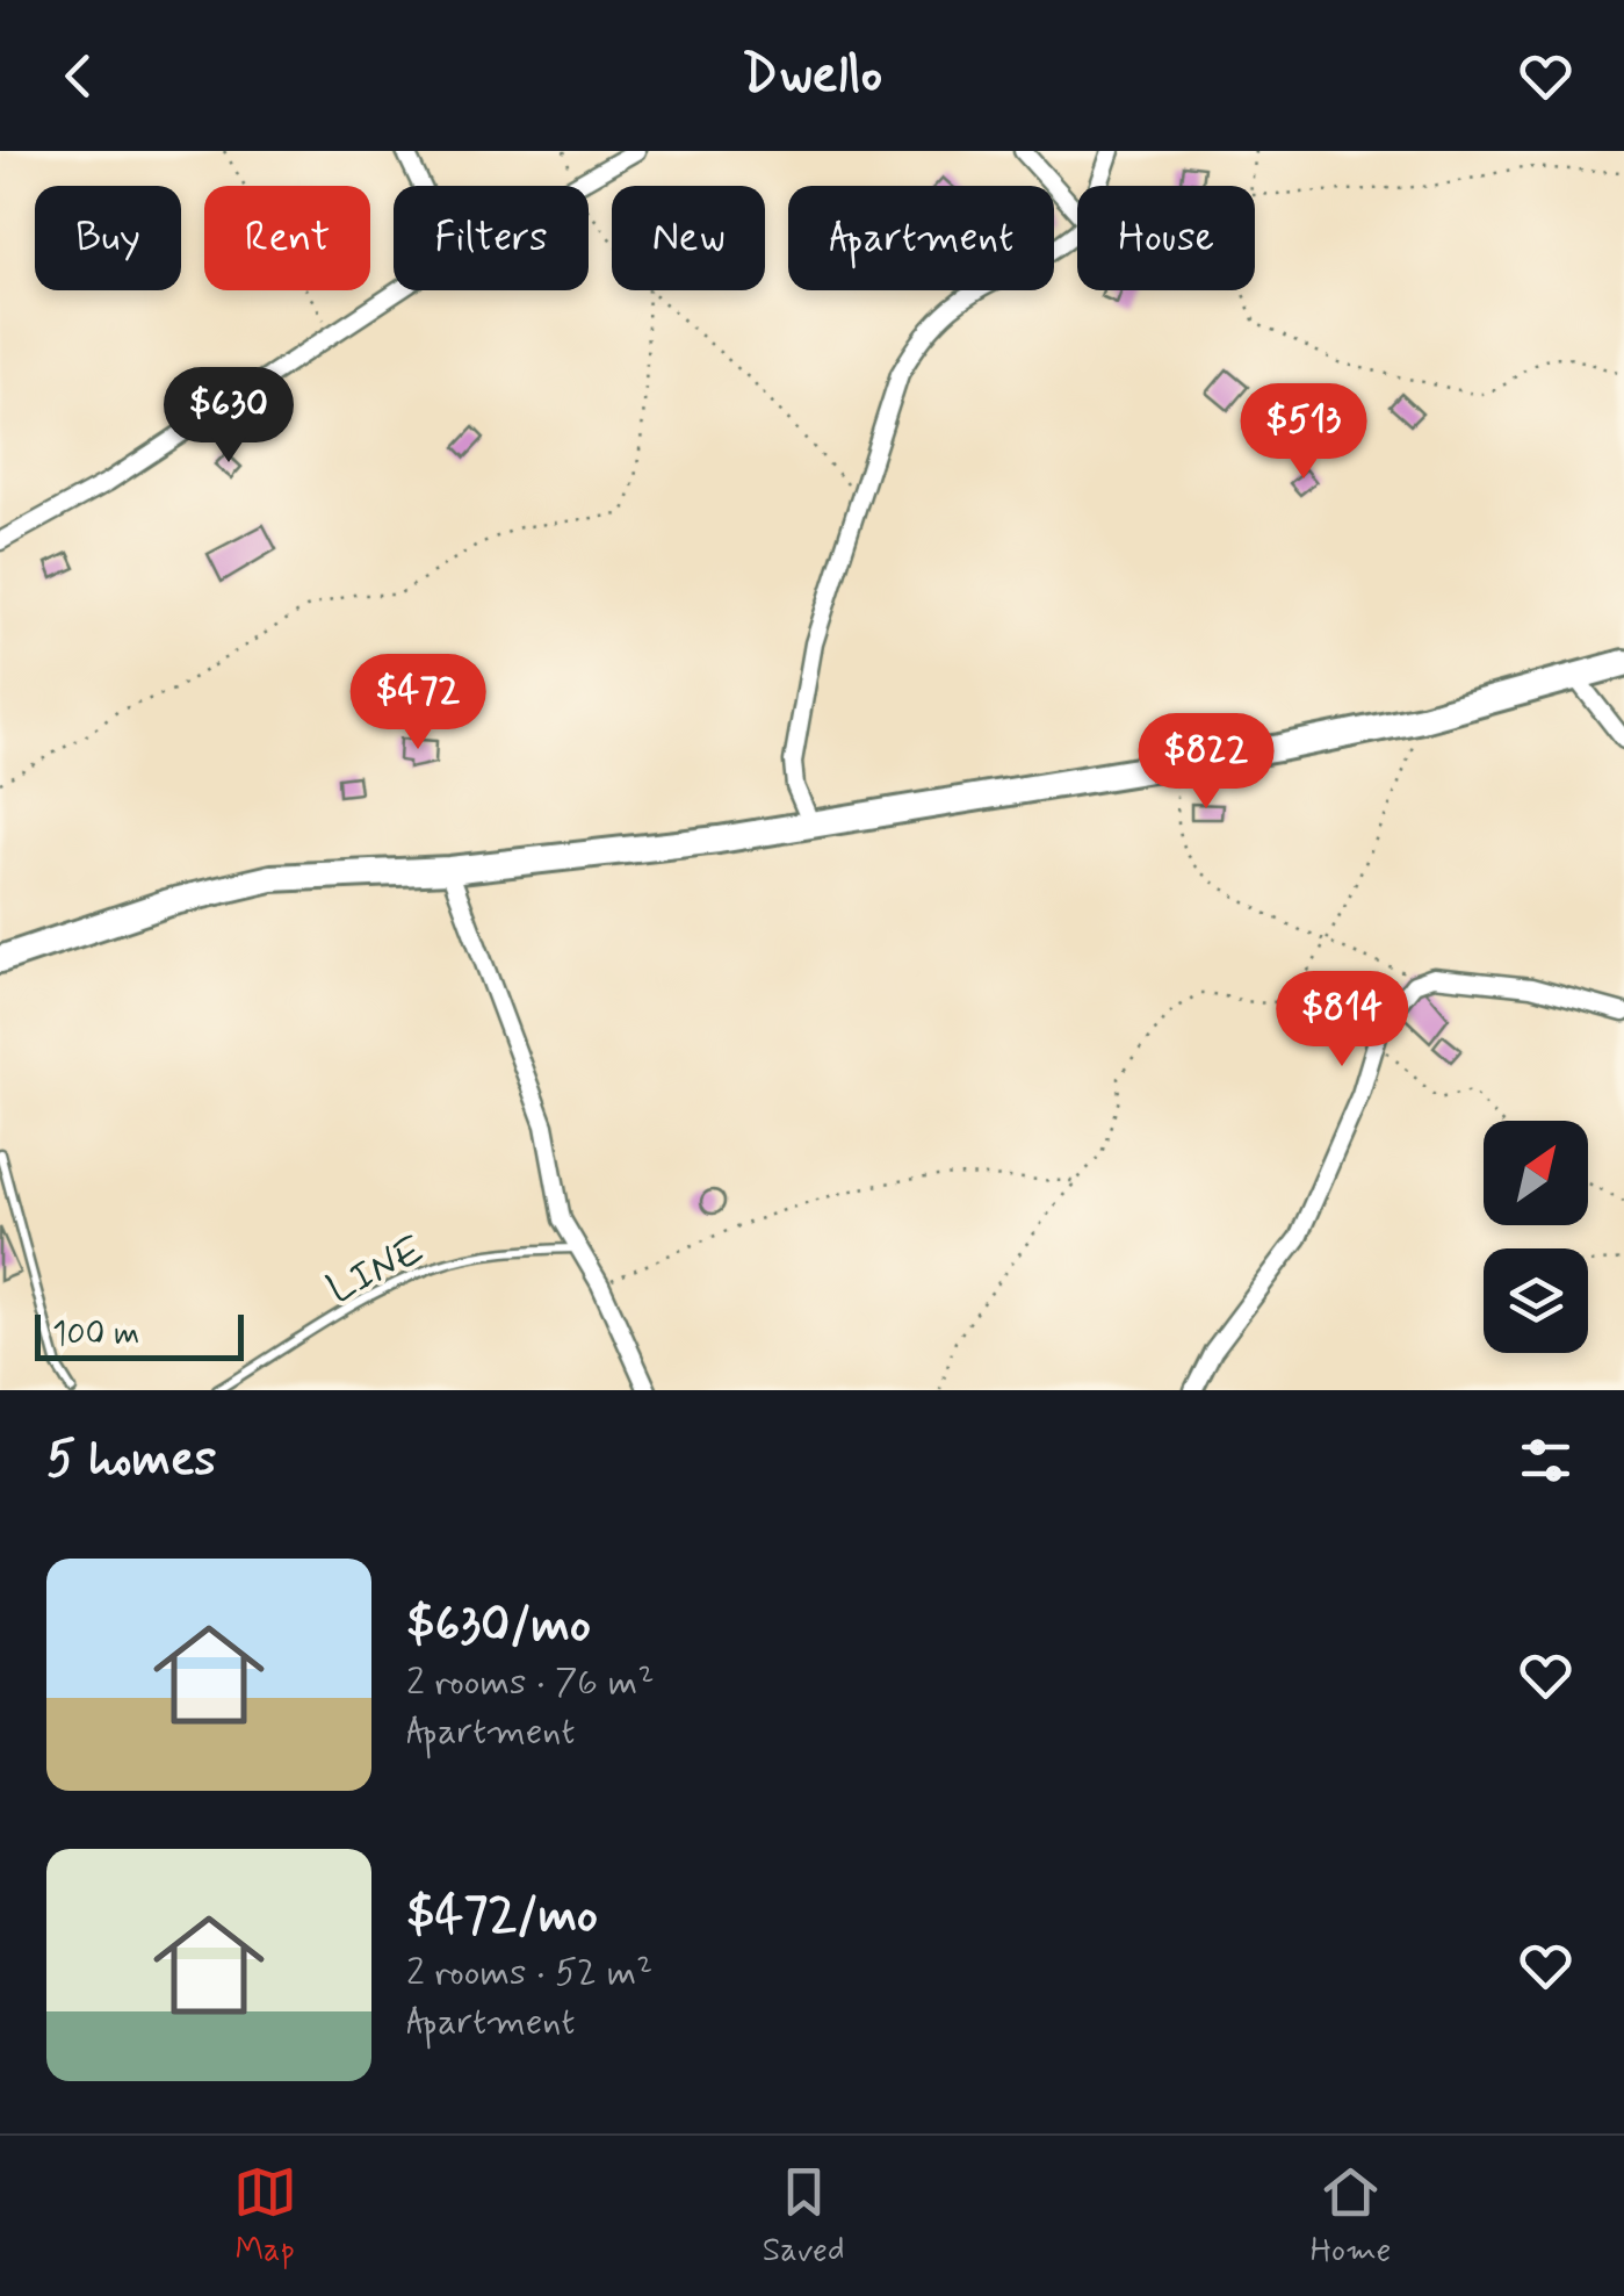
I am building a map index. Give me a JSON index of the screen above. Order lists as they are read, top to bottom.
{
  "streets": {
    "lane": ["LINE"]
  },
  "scale_bar": "100 m",
  "north": "top right",
  "page": {
    "header": "Dwello",
    "chip": [
      "Buy",
      "Rent",
      "Filters",
      "New",
      "Apartment",
      "House"
    ],
    "price": [
      "$630",
      "$513",
      "$472",
      "$822",
      "$814"
    ],
    "scale": "100 m",
    "heading": "5 homes",
    "list": [
      {
        "name": "$630/mo",
        "note": "2 rooms · 76 m² · Apartment"
      },
      {
        "name": "$472/mo",
        "note": "2 rooms · 52 m² · Apartment"
      }
    ],
    "tabs": ["Map", "Saved", "Home"]
  }
}
